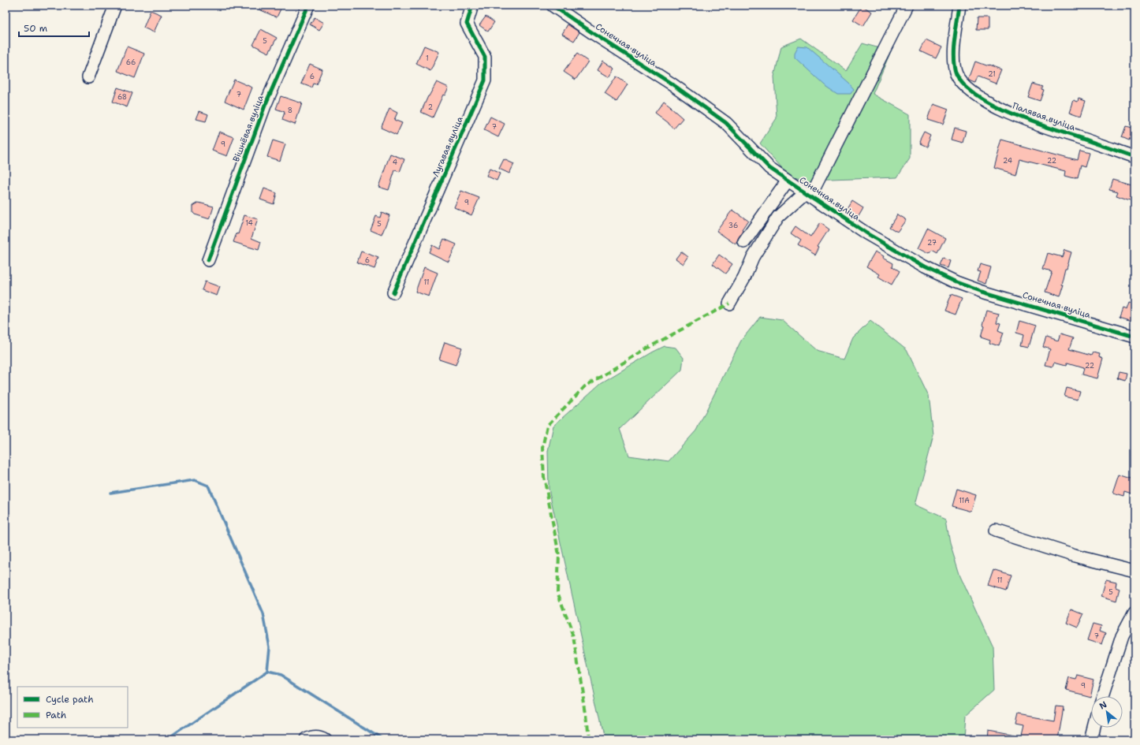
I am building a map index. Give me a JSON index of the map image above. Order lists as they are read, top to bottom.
{
  "streets": {
    "street": [
      "Сонечная вуліца",
      "Палявая вуліца",
      "Вішнёвая вуліца",
      "Лугавая вуліца"
    ]
  },
  "house_numbers": [
    "5",
    "1",
    "66",
    "21",
    "6",
    "7",
    "68",
    "2",
    "8",
    "7",
    "9",
    "24",
    "22",
    "4",
    "9",
    "14",
    "5",
    "36",
    "27",
    "6",
    "11",
    "22",
    "11А",
    "11",
    "5",
    "7",
    "9"
  ],
  "legend": ["Cycle path", "Path"],
  "scale_bar": "50 m",
  "north": "top left"
}
